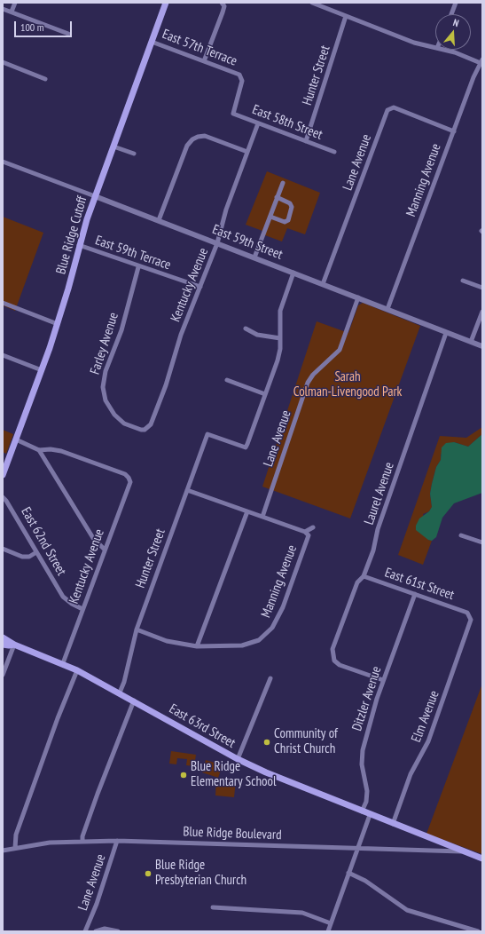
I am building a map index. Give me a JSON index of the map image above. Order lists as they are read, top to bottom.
{
  "streets": {
    "main road": ["Blue Ridge Cutoff", "East 63rd Street"],
    "street": [
      "East 57th Terrace",
      "Hunter Street",
      "East 58th Street",
      "Lane Avenue",
      "Manning Avenue",
      "East 59th Street",
      "East 59th Terrace",
      "Kentucky Avenue",
      "Farley Avenue",
      "Laurel Avenue",
      "East 62nd Street",
      "East 61st Street",
      "Ditzler Avenue",
      "Elm Avenue",
      "Blue Ridge Boulevard"
    ]
  },
  "crossings": [
    ["East 57th Terrace", "East 58th Street"],
    ["East 57th Terrace", "Blue Ridge Cutoff"],
    ["Hunter Street", "East 58th Street"],
    ["Hunter Street", "East 63rd Street"],
    ["East 58th Street", "Kentucky Avenue"],
    ["Lane Avenue", "Manning Avenue"],
    ["Lane Avenue", "East 59th Street"],
    ["Lane Avenue", "Blue Ridge Boulevard"],
    ["Manning Avenue", "East 59th Street"],
    ["Blue Ridge Cutoff", "East 59th Street"],
    ["Blue Ridge Cutoff", "East 59th Terrace"],
    ["East 59th Street", "Kentucky Avenue"],
    ["East 59th Street", "Laurel Avenue"],
    ["East 59th Terrace", "Kentucky Avenue"],
    ["East 59th Terrace", "Farley Avenue"],
    ["Kentucky Avenue", "Farley Avenue"],
    ["Kentucky Avenue", "East 62nd Street"],
    ["Kentucky Avenue", "East 63rd Street"],
    ["Laurel Avenue", "East 61st Street"],
    ["Laurel Avenue", "Ditzler Avenue"],
    ["East 61st Street", "Ditzler Avenue"],
    ["East 61st Street", "Elm Avenue"],
    ["Ditzler Avenue", "East 63rd Street"],
    ["Elm Avenue", "East 63rd Street"],
    ["East 63rd Street", "Blue Ridge Boulevard"]
  ],
  "parks": ["Sarah Colman-Livengood Park"],
  "places": ["Community of Christ Church", "Blue Ridge Elementary School", "Blue Ridge Presbyterian Church"],
  "scale_bar": "100 m",
  "north": "top"
}
